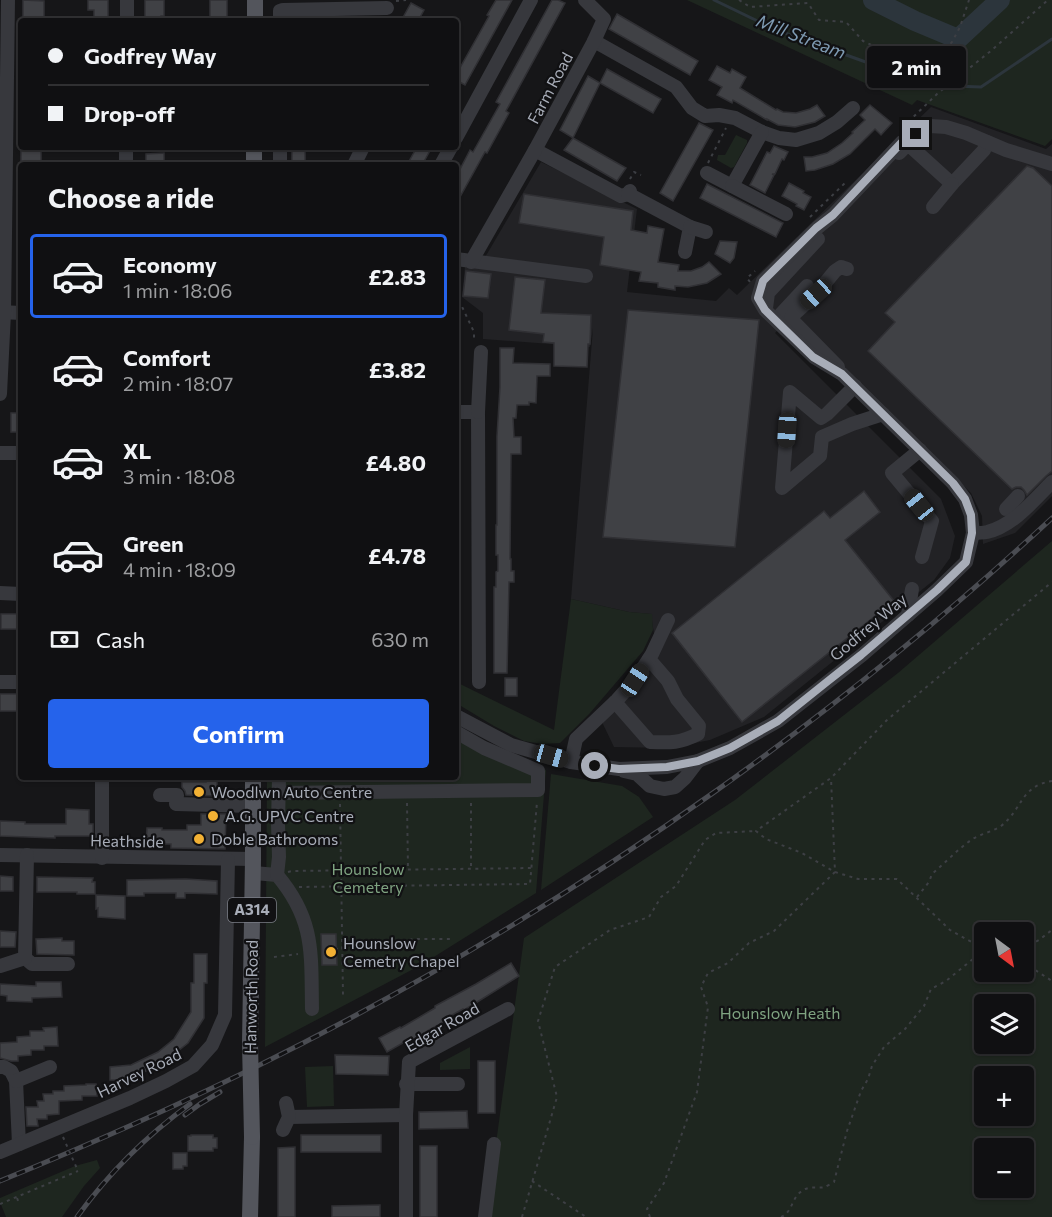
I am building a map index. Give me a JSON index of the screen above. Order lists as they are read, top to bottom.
{
  "streets": {
    "main road": ["A314", "Hanworth Road"],
    "street": [
      "Farm Road",
      "Godfrey Way",
      "Heathside",
      "Edgar Road",
      "Harvey Road"
    ]
  },
  "crossings": [
    ["Heathside", "Hanworth Road"],
    ["Heathside", "Harvey Road"]
  ],
  "water": ["Mill Stream"],
  "parks": ["Hounslow Cemetery", "Hounslow Heath"],
  "places": [
    "Woodlwn Auto Centre",
    "A.G. UPVC Centre",
    "Doble Bathrooms",
    "Hounslow Cemetry Chapel"
  ],
  "north": "bottom right",
  "page": {
    "banner": ["Godfrey Way", "Drop-off"],
    "bubble": "2 min",
    "heading": "Choose a ride",
    "list": [
      {
        "name": "Economy",
        "note": "1 min · 18:06",
        "value": "£2.83"
      },
      {
        "name": "Comfort",
        "note": "2 min · 18:07",
        "value": "£3.82"
      },
      {
        "name": "XL",
        "note": "3 min · 18:08",
        "value": "£4.80"
      },
      {
        "name": "Green",
        "note": "4 min · 18:09",
        "value": "£4.78"
      }
    ],
    "pay": ["Cash", "630 m"],
    "buttons": "Confirm",
    "map_buttons": ["+", "−"]
  }
}
